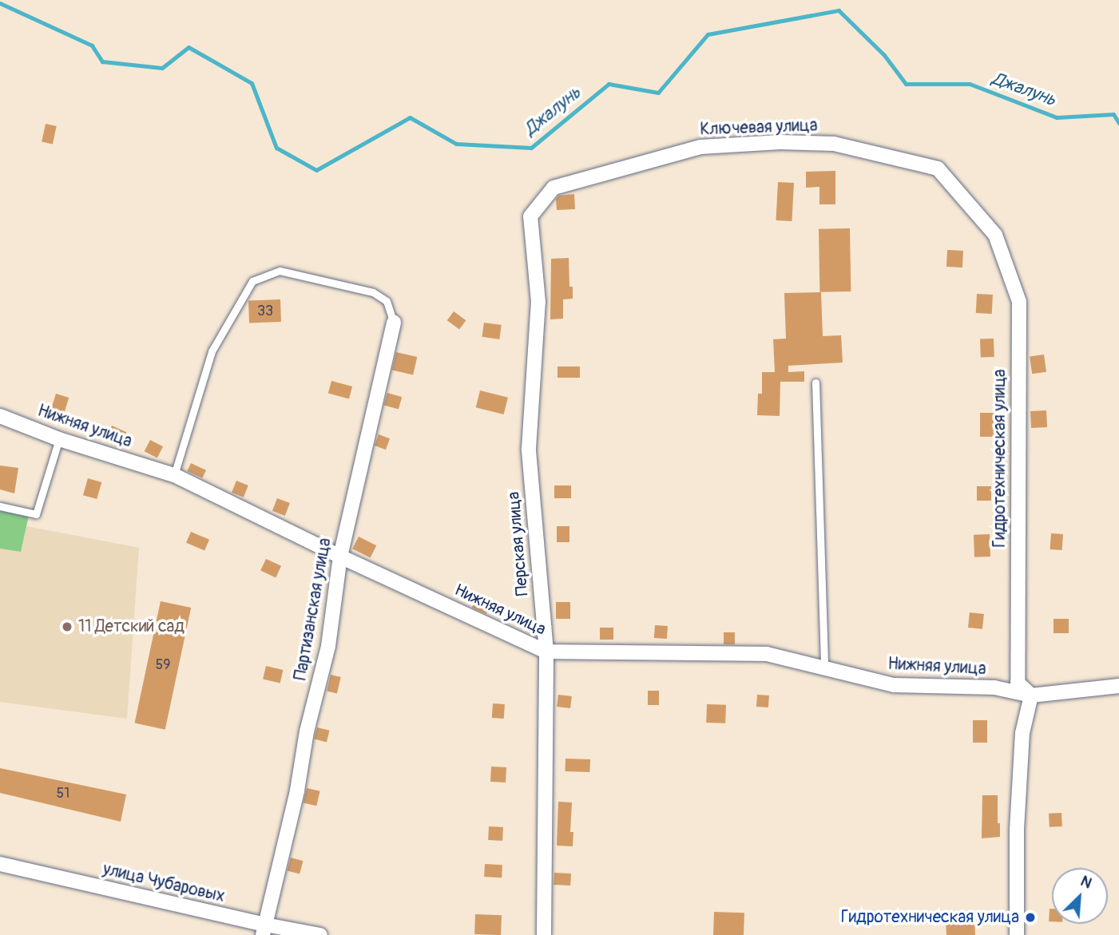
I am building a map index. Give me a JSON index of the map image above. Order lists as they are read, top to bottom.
{
  "streets": {
    "street": [
      "Ключевая улица",
      "Нижняя улица",
      "Гидротехническая улица",
      "Перская улица",
      "Партизанская улица",
      "улица Чубаровых"
    ]
  },
  "crossings": [
    ["Ключевая улица", "Гидротехническая улица"],
    ["Ключевая улица", "Перская улица"],
    ["Нижняя улица", "Гидротехническая улица"],
    ["Нижняя улица", "Перская улица"],
    ["Нижняя улица", "Партизанская улица"],
    ["Партизанская улица", "улица Чубаровых"]
  ],
  "water": ["Джалунь"],
  "places": ["11 Детский сад", "Гидротехническая улица"],
  "house_numbers": ["33", "59", "51"],
  "north": "top right"
}
